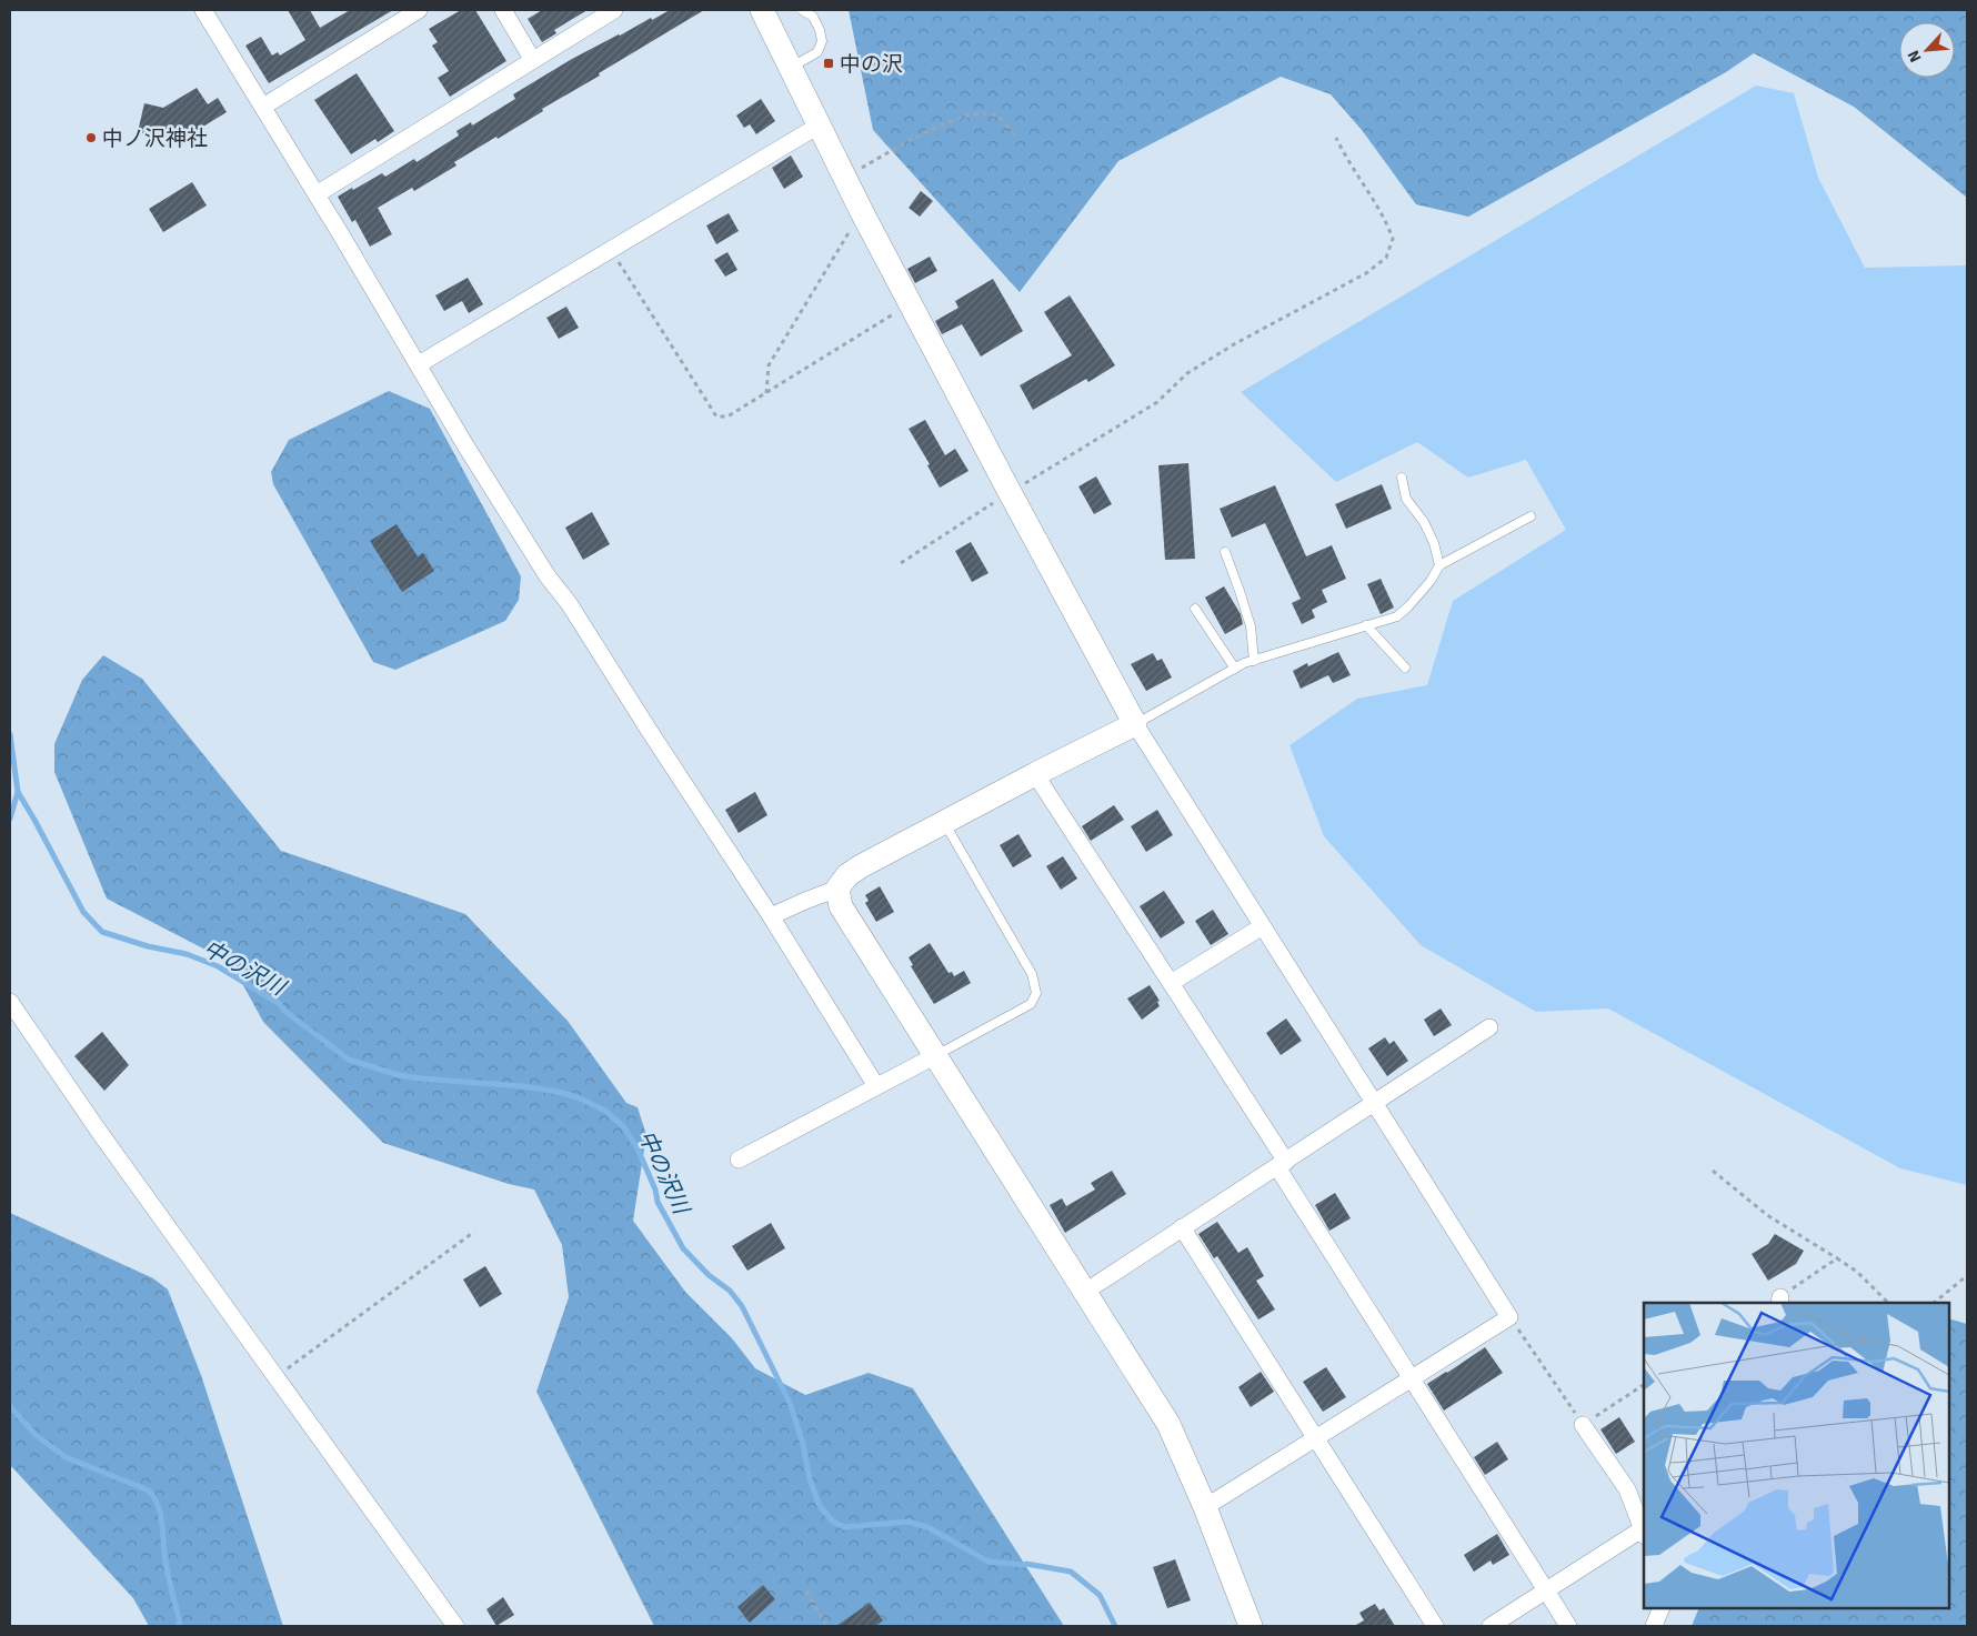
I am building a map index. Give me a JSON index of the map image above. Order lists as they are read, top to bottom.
{
  "water": ["中の沢川"],
  "places": {
    "transit": ["中の沢"],
    "other": ["中ノ沢神社"]
  },
  "north": "bottom left"
}
